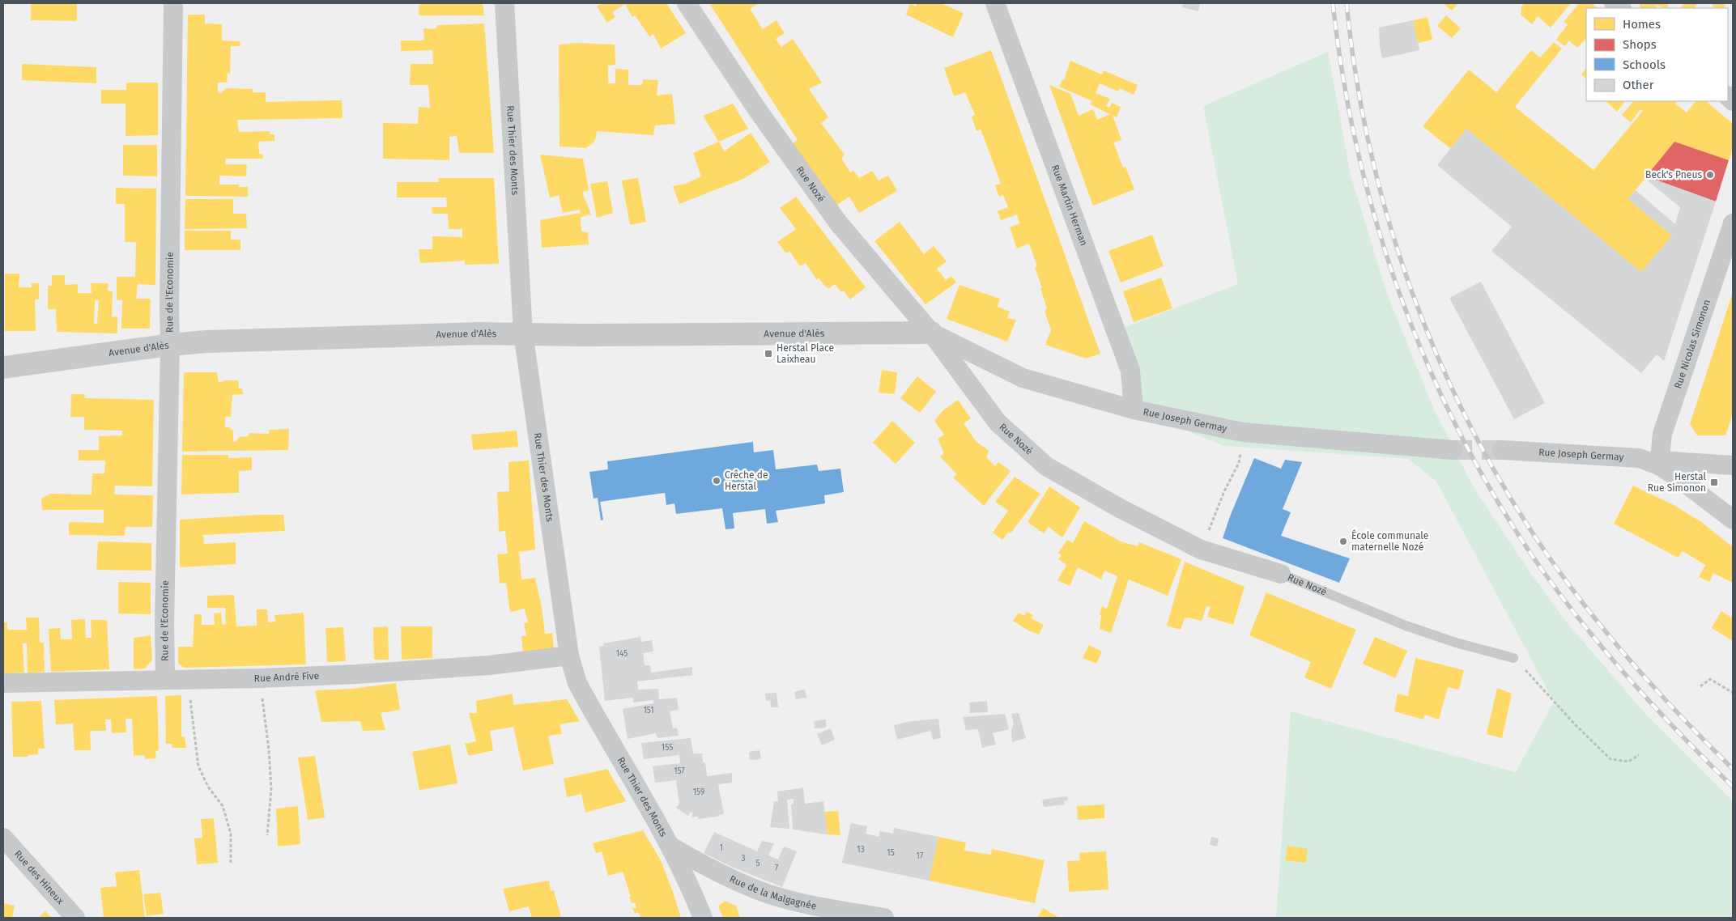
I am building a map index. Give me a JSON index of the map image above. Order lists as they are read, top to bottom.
{
  "streets": {
    "street": [
      "Rue Thier des Monts",
      "Rue Nozé",
      "Rue Martin Herman",
      "Rue de l'Economie",
      "Avenue d'Alès",
      "Rue Nicolas Simonon",
      "Rue Joseph Germay",
      "Rue André Five",
      "Rue des Hineux",
      "Rue de la Malgagnée"
    ]
  },
  "crossings": [
    ["Rue Thier des Monts", "Avenue d'Alès"],
    ["Rue Thier des Monts", "Rue André Five"],
    ["Rue Thier des Monts", "Rue de la Malgagnée"],
    ["Rue Nozé", "Avenue d'Alès"],
    ["Rue Nozé", "Rue Joseph Germay"],
    ["Rue Martin Herman", "Rue Joseph Germay"],
    ["Rue de l'Economie", "Avenue d'Alès"],
    ["Rue de l'Economie", "Rue André Five"],
    ["Avenue d'Alès", "Rue Joseph Germay"],
    ["Rue Nicolas Simonon", "Rue Joseph Germay"]
  ],
  "places": {
    "other": ["Beck's Pneus", "Crêche de Herstal", "École communale maternelle Nozé"],
    "transit": ["Herstal Place Laixheau", "Herstal Rue Simonon"]
  },
  "house_numbers": [
    "145",
    "151",
    "155",
    "157",
    "159",
    "1",
    "13",
    "15",
    "17",
    "3",
    "5",
    "7"
  ],
  "legend": [
    "Homes",
    "Shops",
    "Schools",
    "Other"
  ]
}
